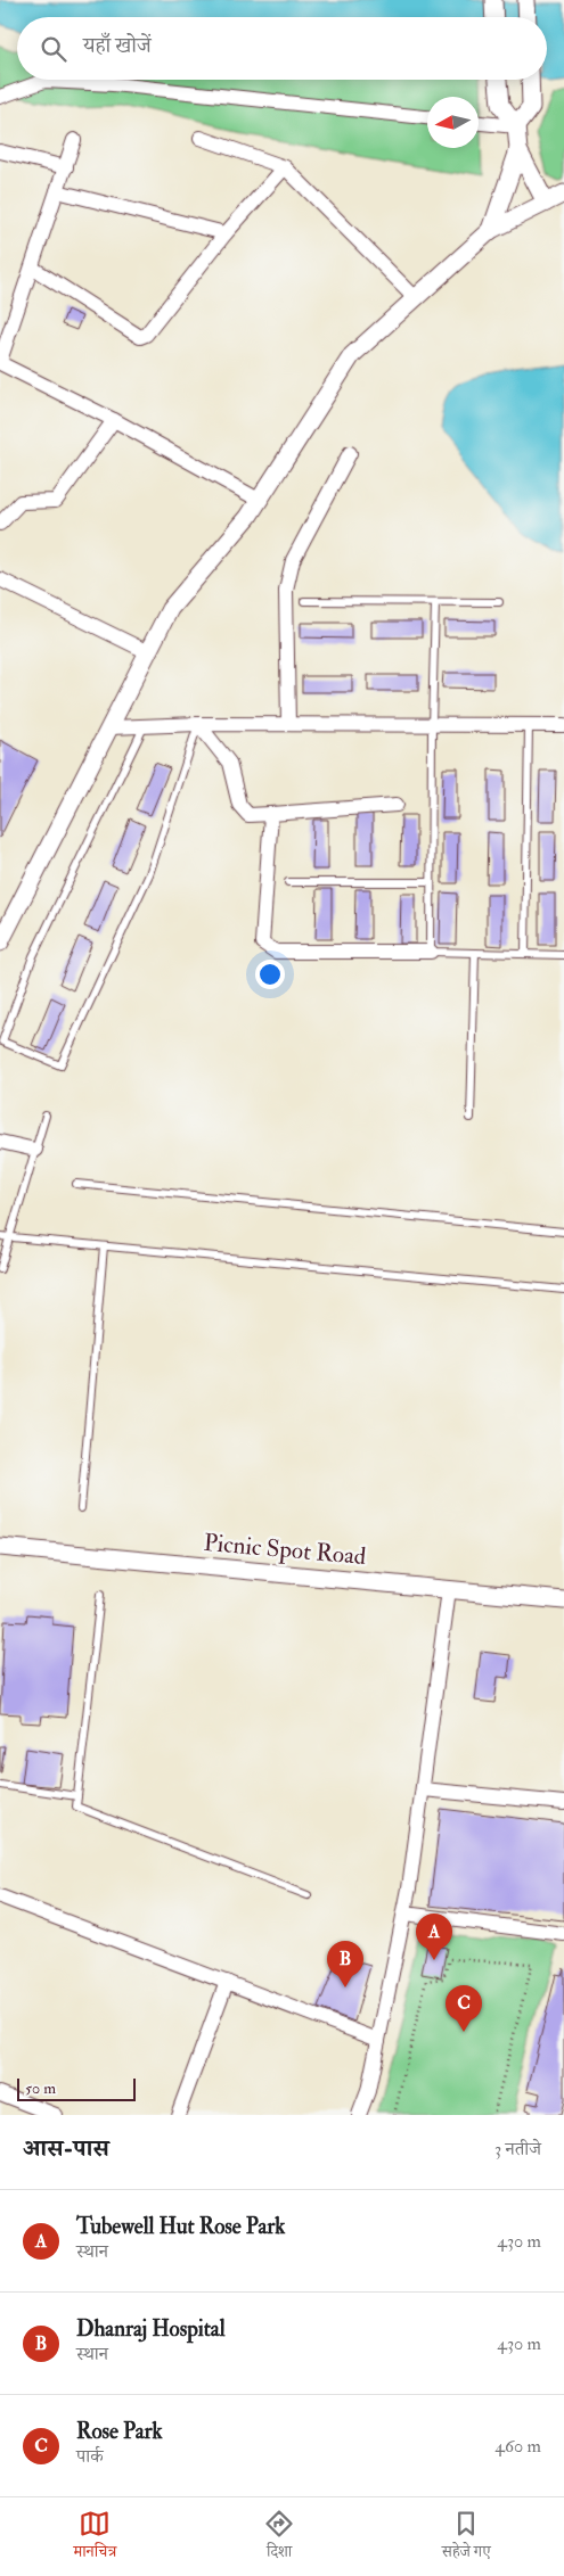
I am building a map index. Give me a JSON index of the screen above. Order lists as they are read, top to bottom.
{
  "streets": {
    "street": ["Picnic Spot Road"]
  },
  "scale_bar": "50 m",
  "north": "left",
  "page": {
    "search": "यहाँ खोजें",
    "pins": ["A", "B", "C"],
    "scale": "50 m",
    "heading": ["आस-पास", "3 नतीजे"],
    "list": [
      {
        "mark": "A",
        "name": "Tubewell Hut Rose Park",
        "note": "स्थान",
        "value": "430 m"
      },
      {
        "mark": "B",
        "name": "Dhanraj Hospital",
        "note": "स्थान",
        "value": "430 m"
      },
      {
        "mark": "C",
        "name": "Rose Park",
        "note": "पार्क",
        "value": "460 m"
      }
    ],
    "nav": ["मानचित्र", "दिशा", "सहेजे गए"]
  }
}
